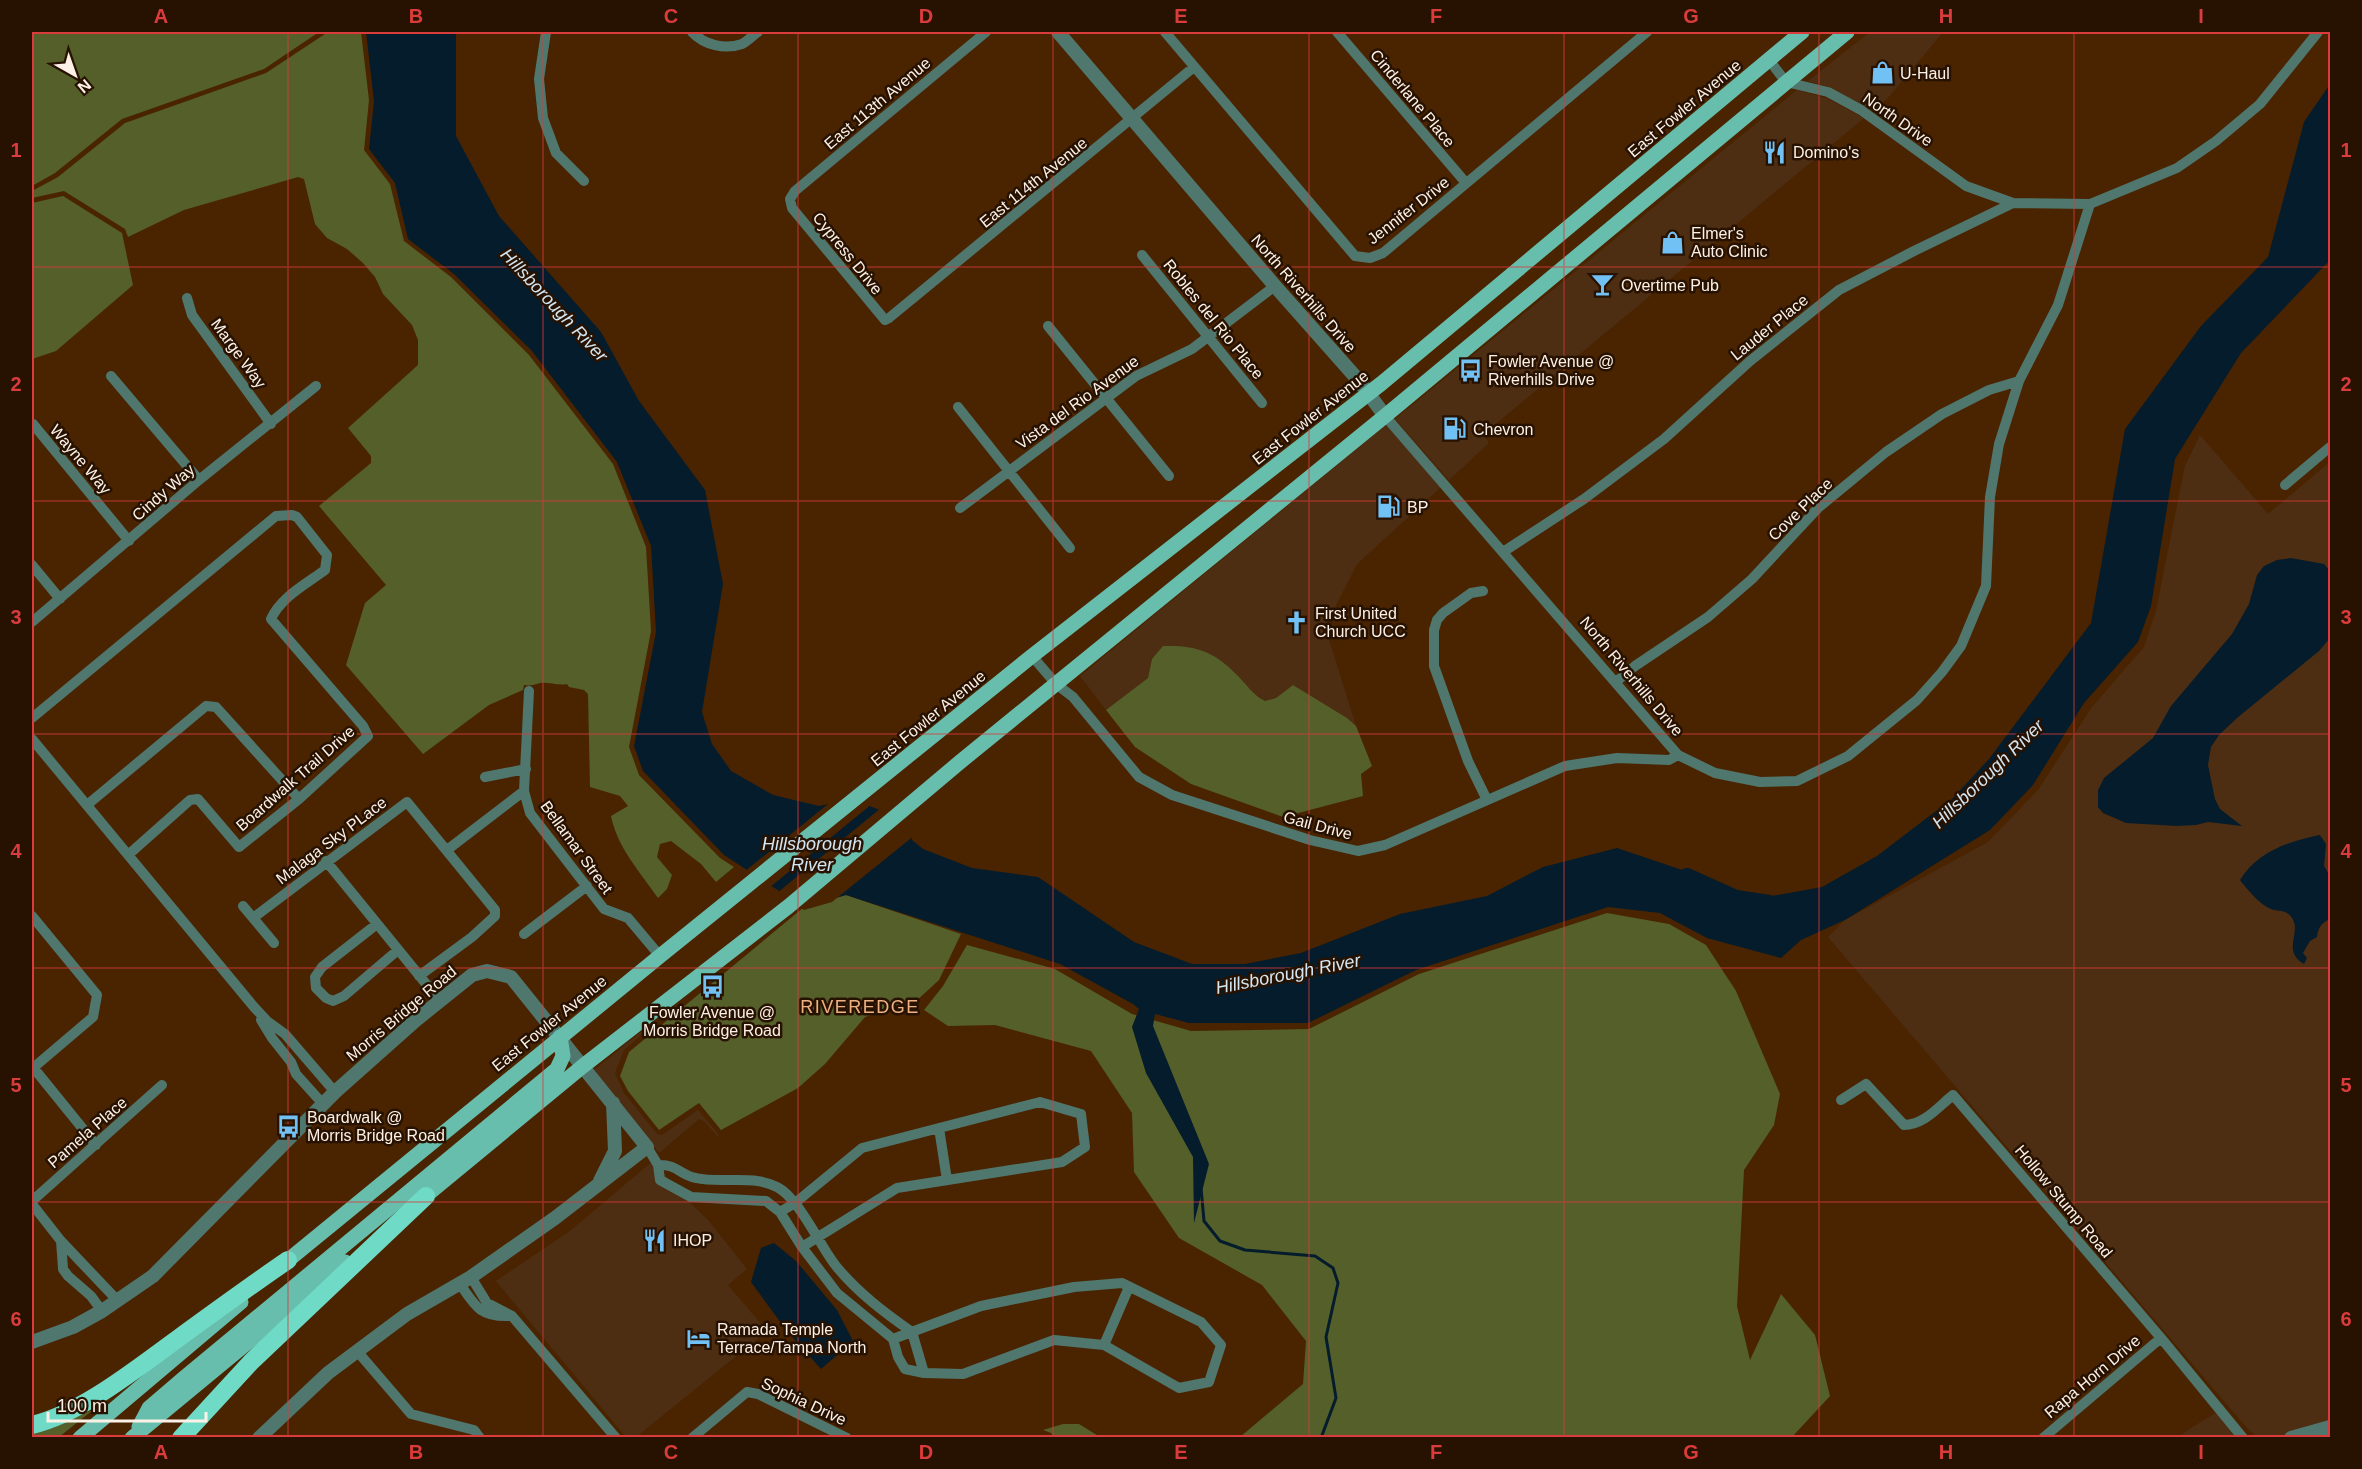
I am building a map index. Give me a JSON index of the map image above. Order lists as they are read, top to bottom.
{
  "streets": {
    "main road": ["East Fowler Avenue"],
    "street": [
      "Cinderlane Place",
      "East 113th Avenue",
      "North Drive",
      "East 114th Avenue",
      "Jennifer Drive",
      "Cypress Drive",
      "North Riverhills Drive",
      "Robles del Rio Place",
      "Lauder Place",
      "Marge Way",
      "Vista del Rio Avenue",
      "Wayne Way",
      "Cindy Way",
      "Cove Place",
      "Boardwalk Trail Drive",
      "Gail Drive",
      "Malaga Sky PLace",
      "Bellamar Street",
      "Morris Bridge Road",
      "Pamela Place",
      "Hollow Stump Road",
      "Rapa Horn Drive",
      "Sophia Drive"
    ]
  },
  "crossings": [
    ["Cinderlane Place", "Jennifer Drive"],
    ["East 113th Avenue", "Cypress Drive"],
    ["East Fowler Avenue", "North Riverhills Drive"],
    ["East Fowler Avenue", "Gail Drive"],
    ["East Fowler Avenue", "Bellamar Street"],
    ["East Fowler Avenue", "Morris Bridge Road"],
    ["North Drive", "Lauder Place"],
    ["East 114th Avenue", "Jennifer Drive"],
    ["East 114th Avenue", "Cypress Drive"],
    ["East 114th Avenue", "North Riverhills Drive"],
    ["North Riverhills Drive", "Lauder Place"],
    ["North Riverhills Drive", "Vista del Rio Avenue"],
    ["North Riverhills Drive", "Cove Place"],
    ["North Riverhills Drive", "Gail Drive"],
    ["Robles del Rio Place", "Vista del Rio Avenue"],
    ["Marge Way", "Cindy Way"],
    ["Wayne Way", "Cindy Way"],
    ["Hollow Stump Road", "Rapa Horn Drive"]
  ],
  "districts": ["RIVEREDGE"],
  "water": ["Hillsborough River"],
  "places": {
    "shop": ["U-Haul", "Elmer's Auto Clinic"],
    "restaurant": ["Domino's", "IHOP"],
    "bar": ["Overtime Pub"],
    "bus stop": ["Fowler Avenue @ Riverhills Drive", "Fowler Avenue @ Morris Bridge Road", "Boardwalk @ Morris Bridge Road"],
    "fuel station": ["Chevron", "BP"],
    "church": ["First United Church UCC"],
    "hotel": ["Ramada Temple Terrace/Tampa North"]
  },
  "scale_bar": "100 m",
  "north": "bottom right",
  "grid": {
    "columns": [
      "A",
      "B",
      "C",
      "D",
      "E",
      "F",
      "G",
      "H",
      "I"
    ],
    "rows": [
      "1",
      "2",
      "3",
      "4",
      "5",
      "6"
    ]
  }
}
